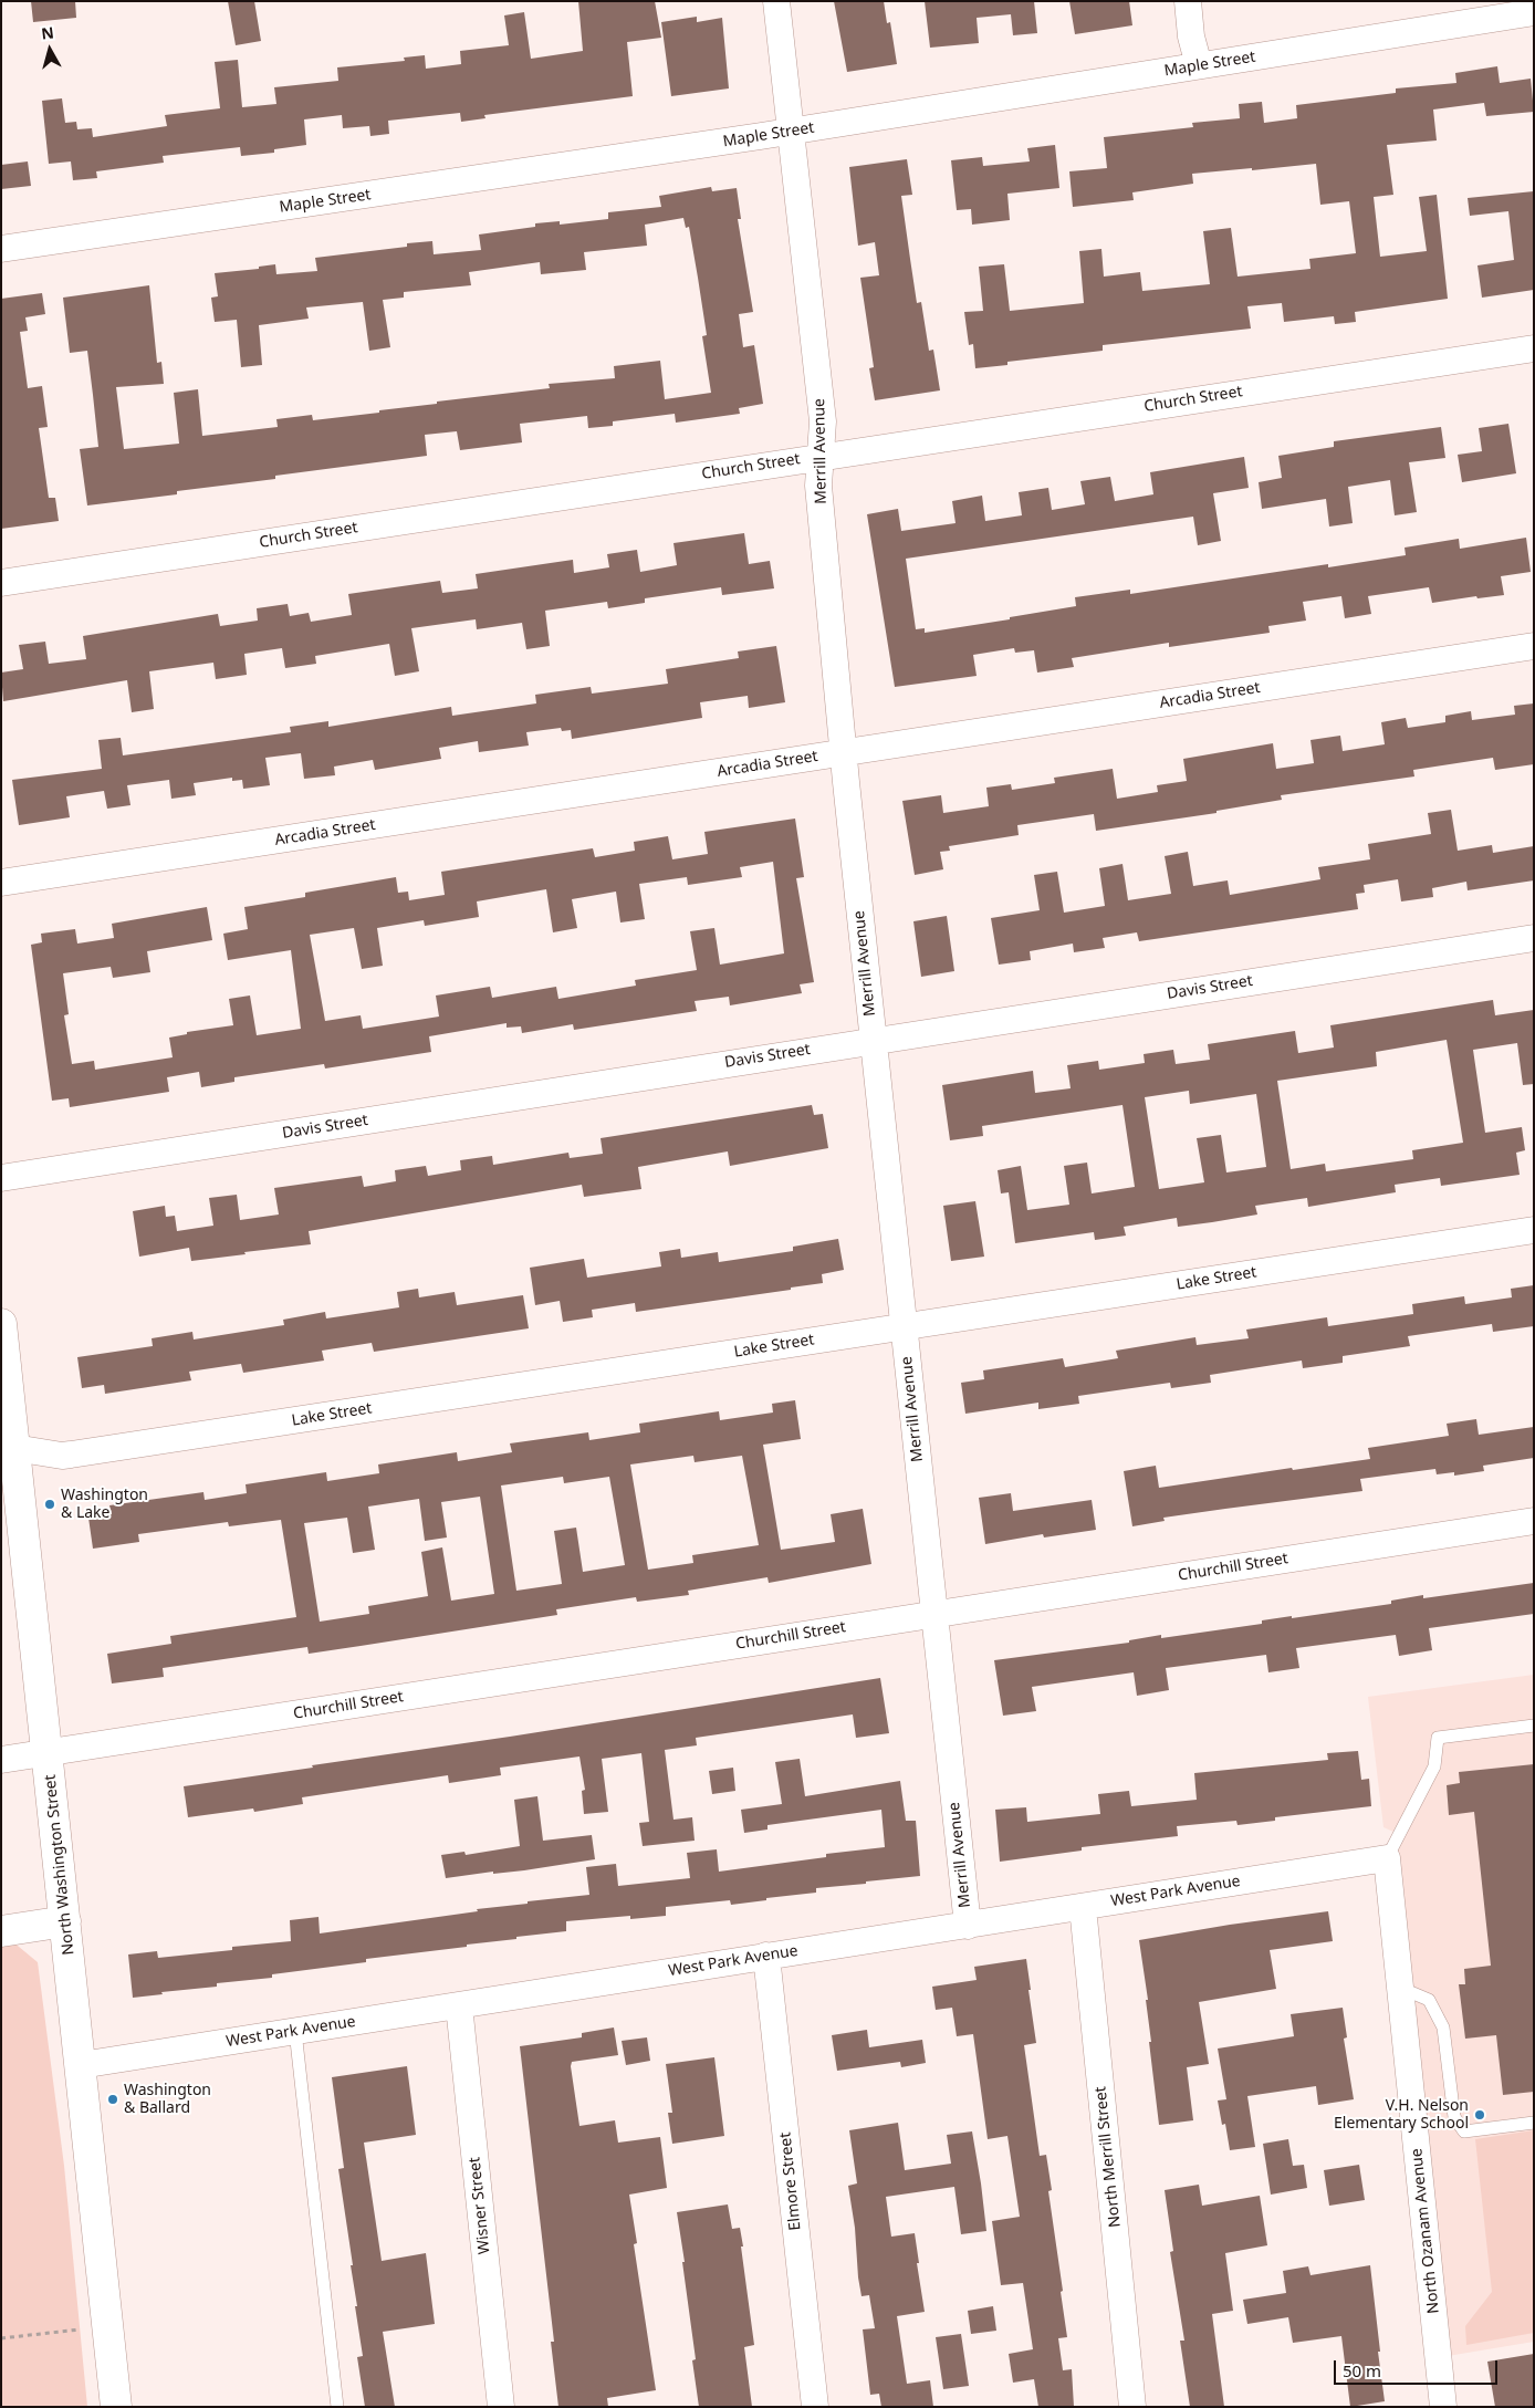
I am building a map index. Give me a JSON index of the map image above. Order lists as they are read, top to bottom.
{
  "streets": {
    "street": [
      "Maple Street",
      "Church Street",
      "Merrill Avenue",
      "Arcadia Street",
      "Davis Street",
      "Lake Street",
      "Churchill Street",
      "North Washington Street",
      "West Park Avenue",
      "North Merrill Street",
      "Elmore Street",
      "Wisner Street",
      "North Ozanam Avenue"
    ]
  },
  "crossings": [
    ["Maple Street", "Merrill Avenue"],
    ["Church Street", "Merrill Avenue"],
    ["Merrill Avenue", "Arcadia Street"],
    ["Merrill Avenue", "Davis Street"],
    ["Merrill Avenue", "Lake Street"],
    ["Merrill Avenue", "Churchill Street"],
    ["Merrill Avenue", "West Park Avenue"],
    ["Lake Street", "North Washington Street"],
    ["Churchill Street", "North Washington Street"],
    ["North Washington Street", "West Park Avenue"],
    ["West Park Avenue", "North Merrill Street"],
    ["West Park Avenue", "Elmore Street"],
    ["West Park Avenue", "Wisner Street"],
    ["West Park Avenue", "North Ozanam Avenue"]
  ],
  "places": ["Washington & Lake", "Washington & Ballard", "V.H. Nelson Elementary School"],
  "scale_bar": "50 m",
  "north": "top"
}
